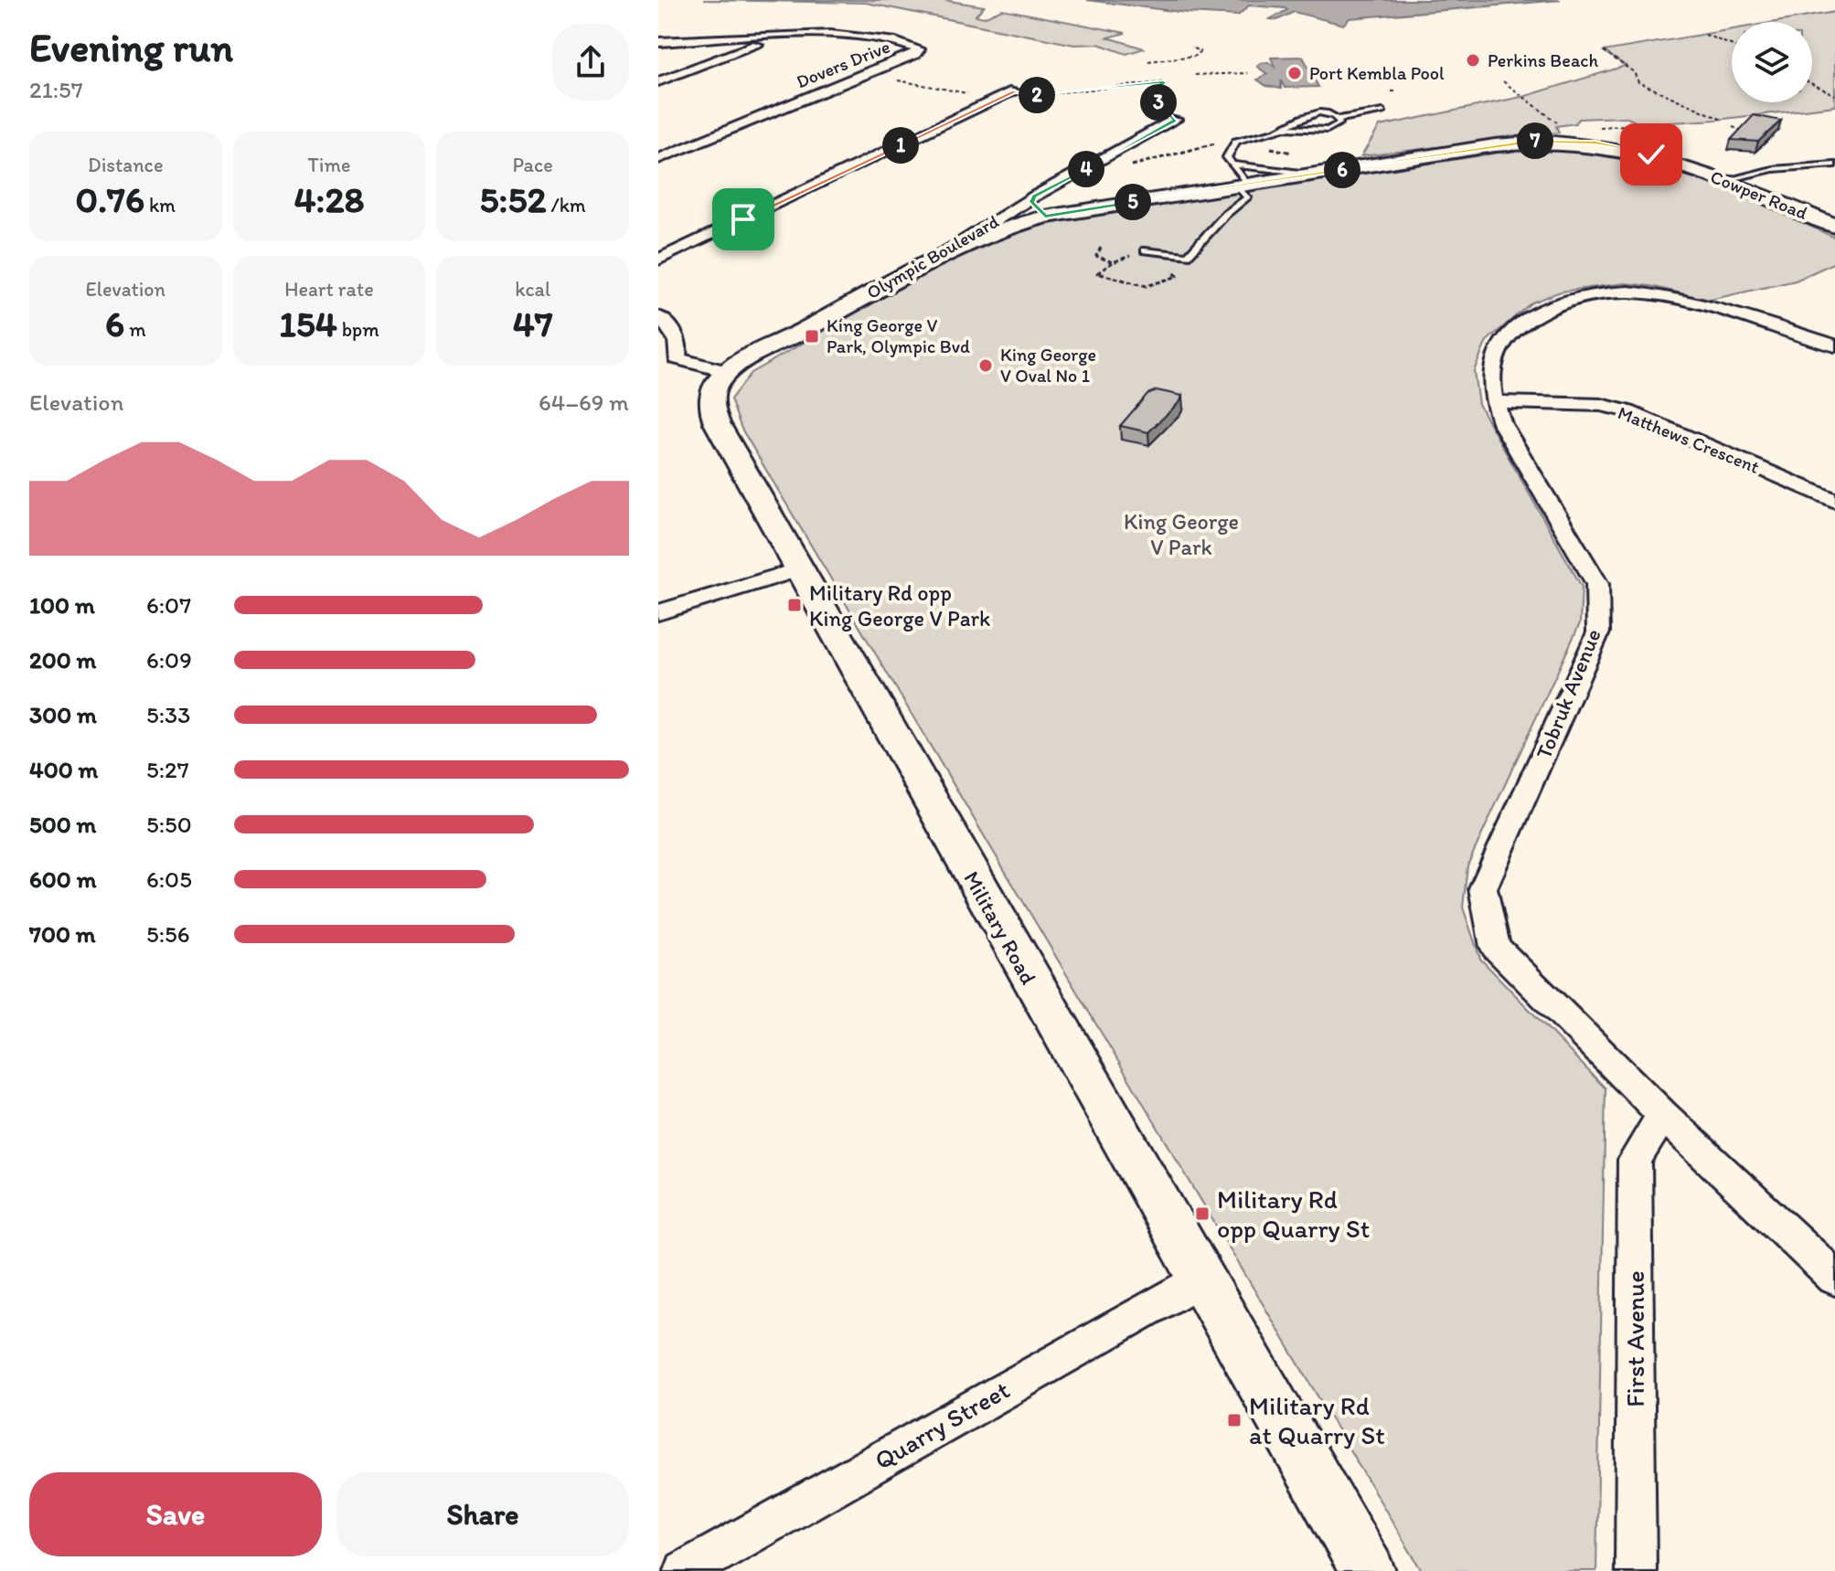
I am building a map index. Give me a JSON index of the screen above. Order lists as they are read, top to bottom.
{
  "streets": {
    "main road": ["Cowper Road", "Olympic Boulevard", "Military Road"],
    "street": [
      "Dovers Drive",
      "Matthews Crescent",
      "Tobruk Avenue",
      "First Avenue",
      "Quarry Street"
    ]
  },
  "crossings": [
    ["Cowper Road", "Olympic Boulevard"],
    ["Olympic Boulevard", "Military Road"],
    ["Matthews Crescent", "Tobruk Avenue"],
    ["Tobruk Avenue", "First Avenue"],
    ["Military Road", "Quarry Street"]
  ],
  "parks": ["King George V Park"],
  "places": {
    "other": ["Perkins Beach", "Port Kembla Pool", "King George V Oval No 1"],
    "transit": [
      "King George V Park, Olympic Bvd",
      "Military Rd opp King George V Park",
      "Military Rd opp Quarry St",
      "Military Rd at Quarry St"
    ]
  },
  "page": {
    "heading": ["Evening run", "21:57"],
    "pins": [
      "2",
      "3",
      "7",
      "1",
      "4",
      "6",
      "5"
    ],
    "stats": [
      ["Distance", "0.76 km"],
      ["Time", "4:28"],
      ["Pace", "5:52 /km"],
      ["Elevation", "6 m"],
      ["Heart rate", "154 bpm"],
      ["kcal", "47"]
    ],
    "chart": ["Elevation", "64–69 m"],
    "list": [
      {
        "name": "100 m",
        "note": "6:07"
      },
      {
        "name": "200 m",
        "note": "6:09"
      },
      {
        "name": "300 m",
        "note": "5:33"
      },
      {
        "name": "400 m",
        "note": "5:27"
      },
      {
        "name": "500 m",
        "note": "5:50"
      },
      {
        "name": "600 m",
        "note": "6:05"
      },
      {
        "name": "700 m",
        "note": "5:56"
      }
    ],
    "buttons": ["Save", "Share"]
  }
}
